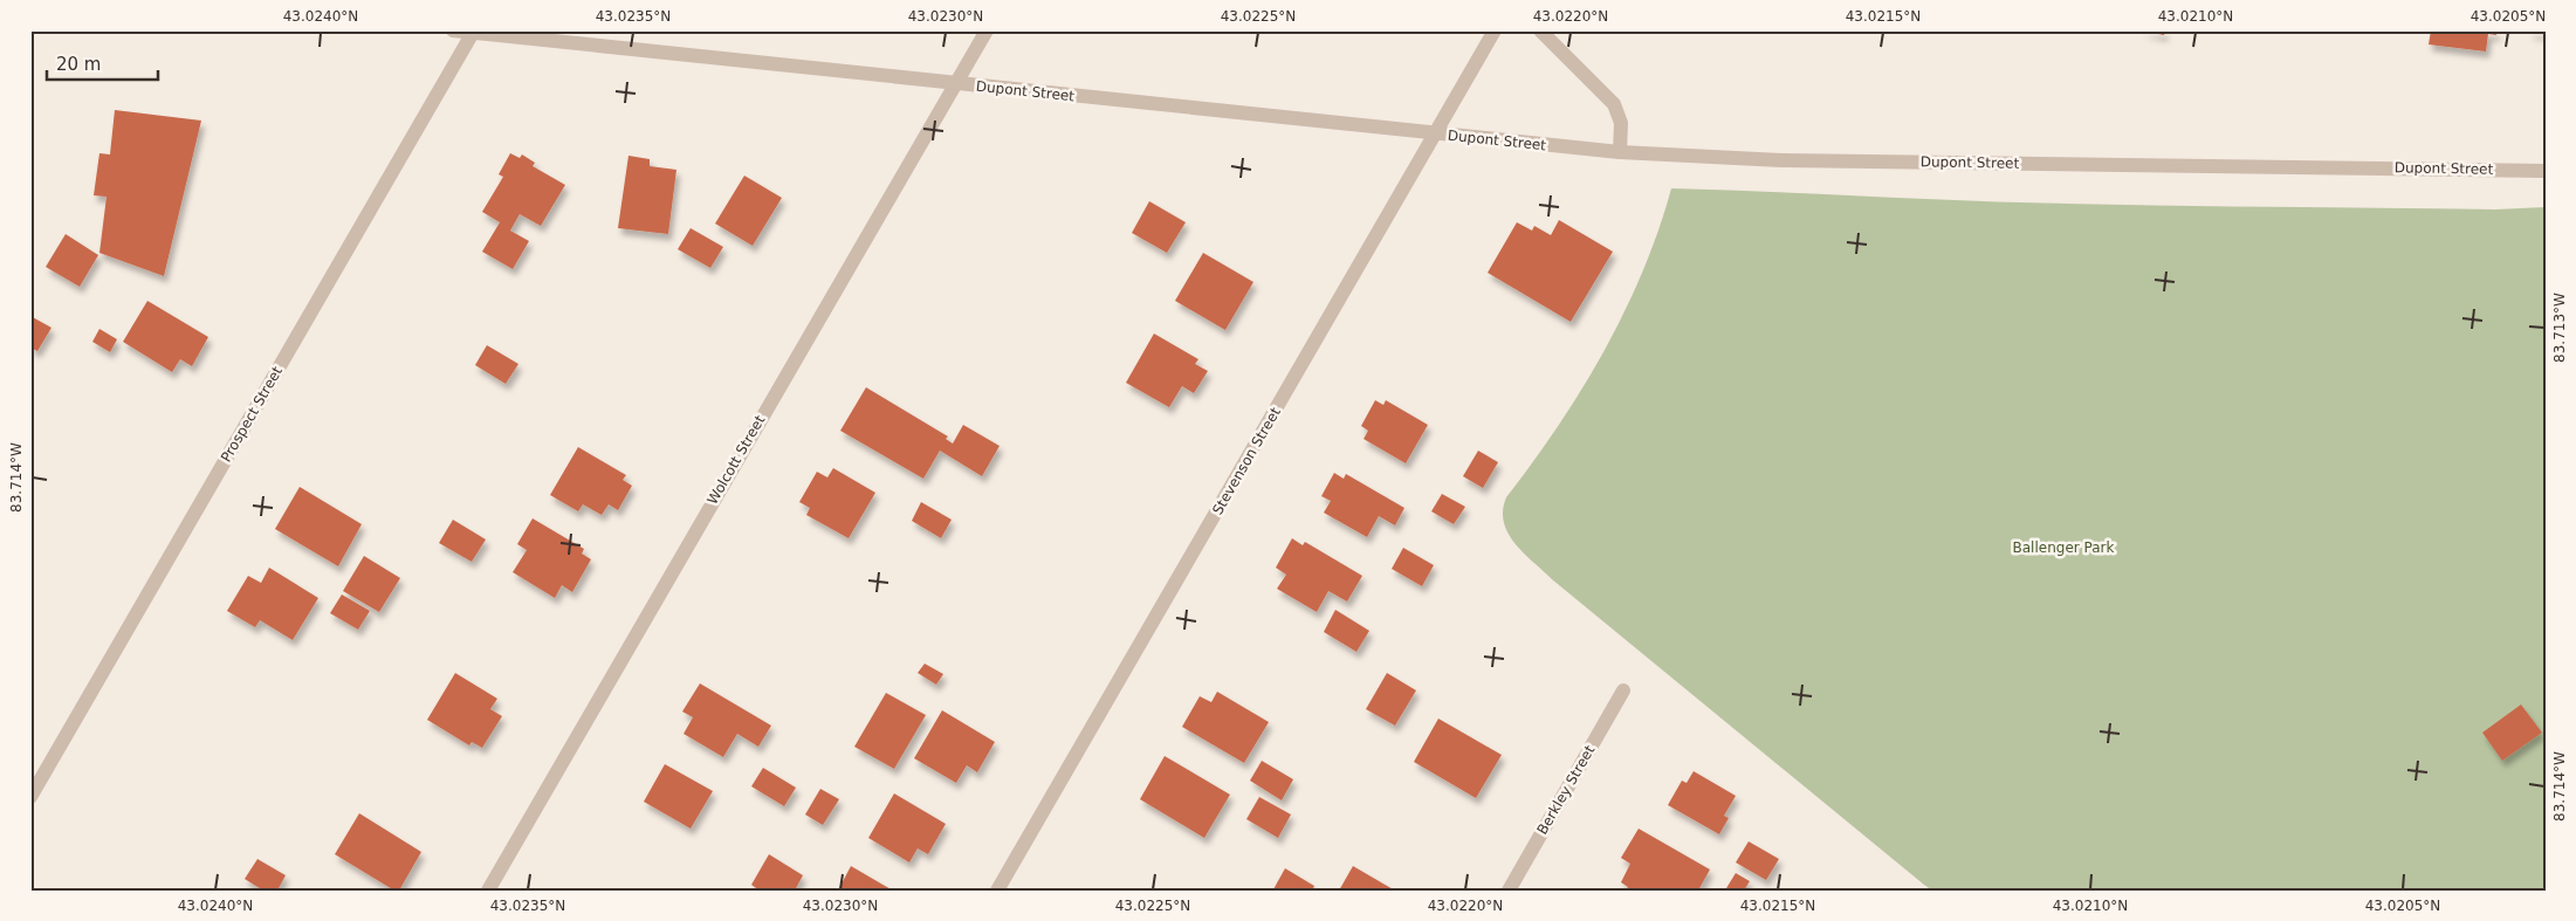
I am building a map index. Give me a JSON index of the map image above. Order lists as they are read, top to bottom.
{
  "streets": {
    "street": [
      "Dupont Street",
      "Prospect Street",
      "Wolcott Street",
      "Stevenson Street",
      "Berkley Street"
    ]
  },
  "crossings": [
    ["Dupont Street", "Prospect Street"],
    ["Dupont Street", "Wolcott Street"],
    ["Dupont Street", "Stevenson Street"]
  ],
  "parks": ["Ballenger Park"],
  "scale_bar": "20 m",
  "coordinates": [
    "43.0240°N",
    "43.0235°N",
    "43.0230°N",
    "43.0225°N",
    "43.0220°N",
    "43.0215°N",
    "43.0210°N",
    "43.0205°N",
    "83.713°W",
    "83.714°W"
  ]
}
